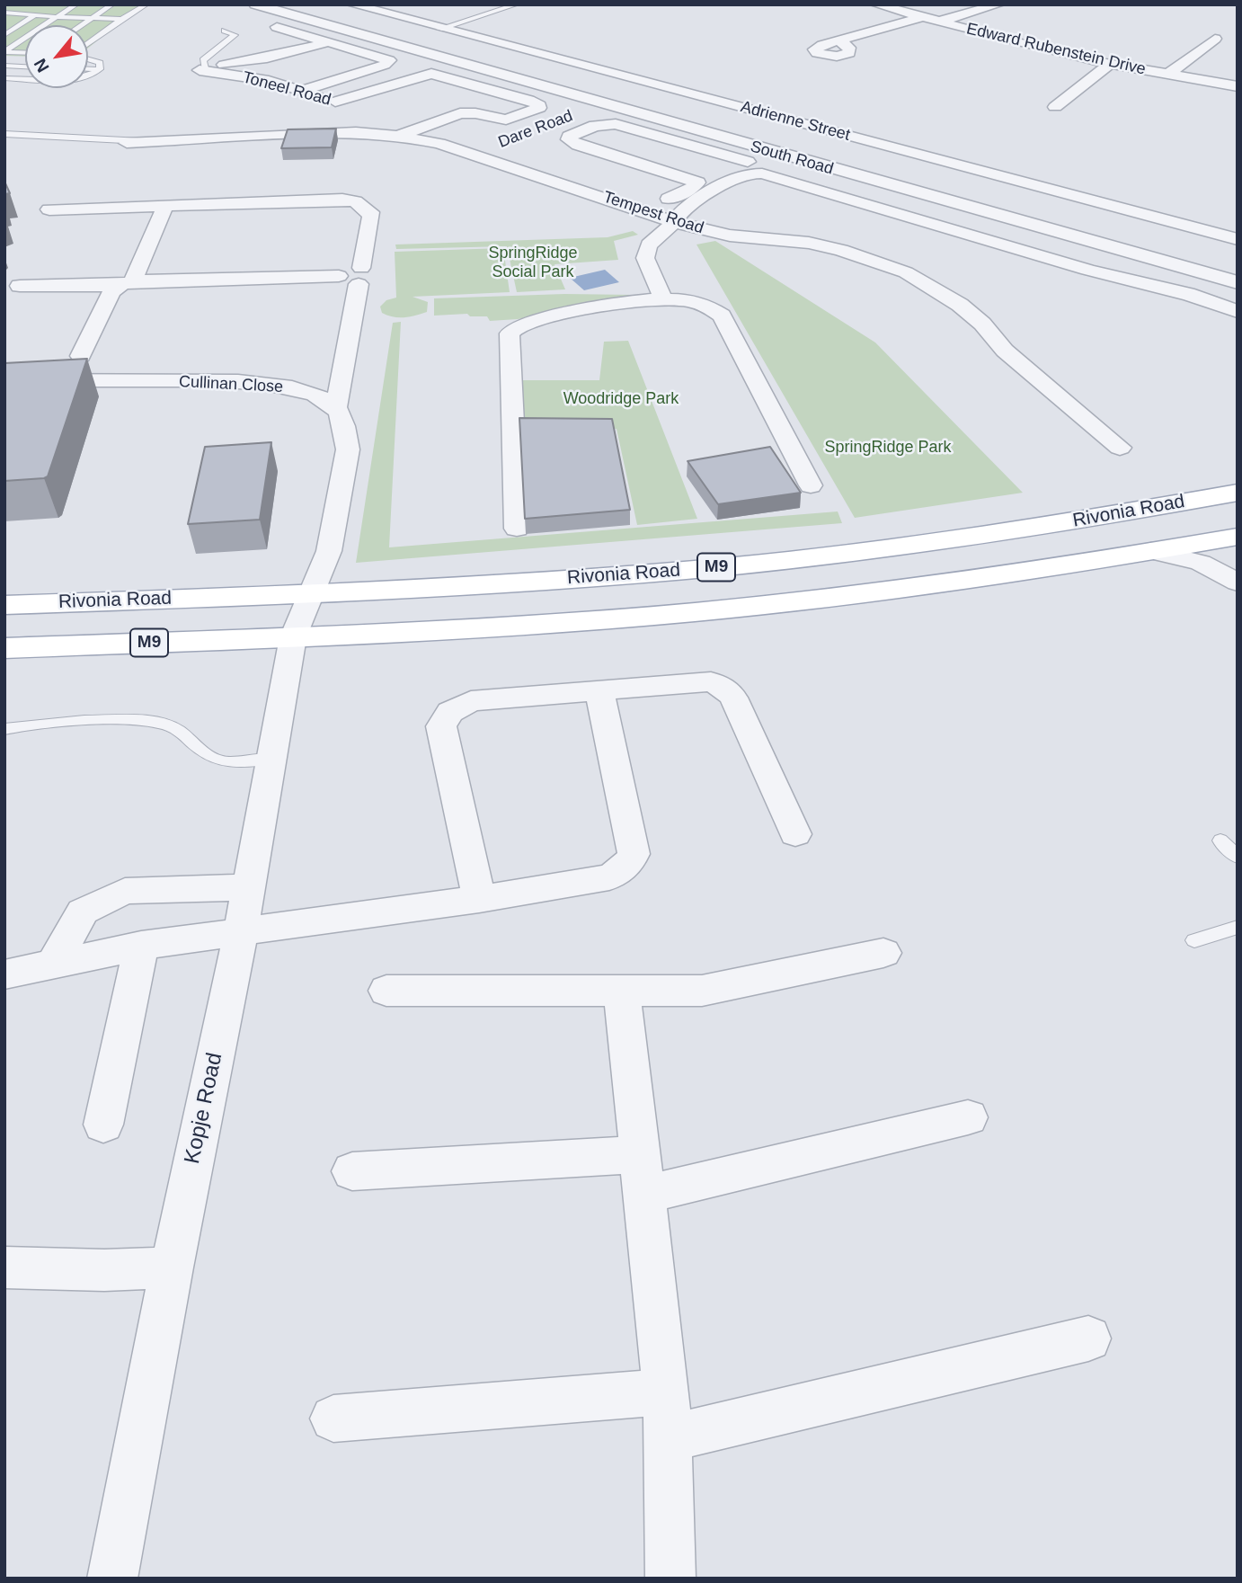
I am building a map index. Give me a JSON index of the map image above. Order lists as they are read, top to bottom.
{
  "streets": {
    "main road": ["Rivonia Road", "M9"],
    "street": [
      "Edward Rubenstein Drive",
      "Toneel Road",
      "Adrienne Street",
      "Dare Road",
      "South Road",
      "Tempest Road",
      "Cullinan Close",
      "Kopje Road"
    ]
  },
  "crossings": [
    ["Toneel Road", "Tempest Road"],
    ["Dare Road", "South Road"],
    ["Dare Road", "Tempest Road"],
    ["Rivonia Road", "Kopje Road"],
    ["M9", "Kopje Road"]
  ],
  "parks": ["SpringRidge Social Park", "Woodridge Park", "SpringRidge Park"],
  "north": "bottom left"
}
